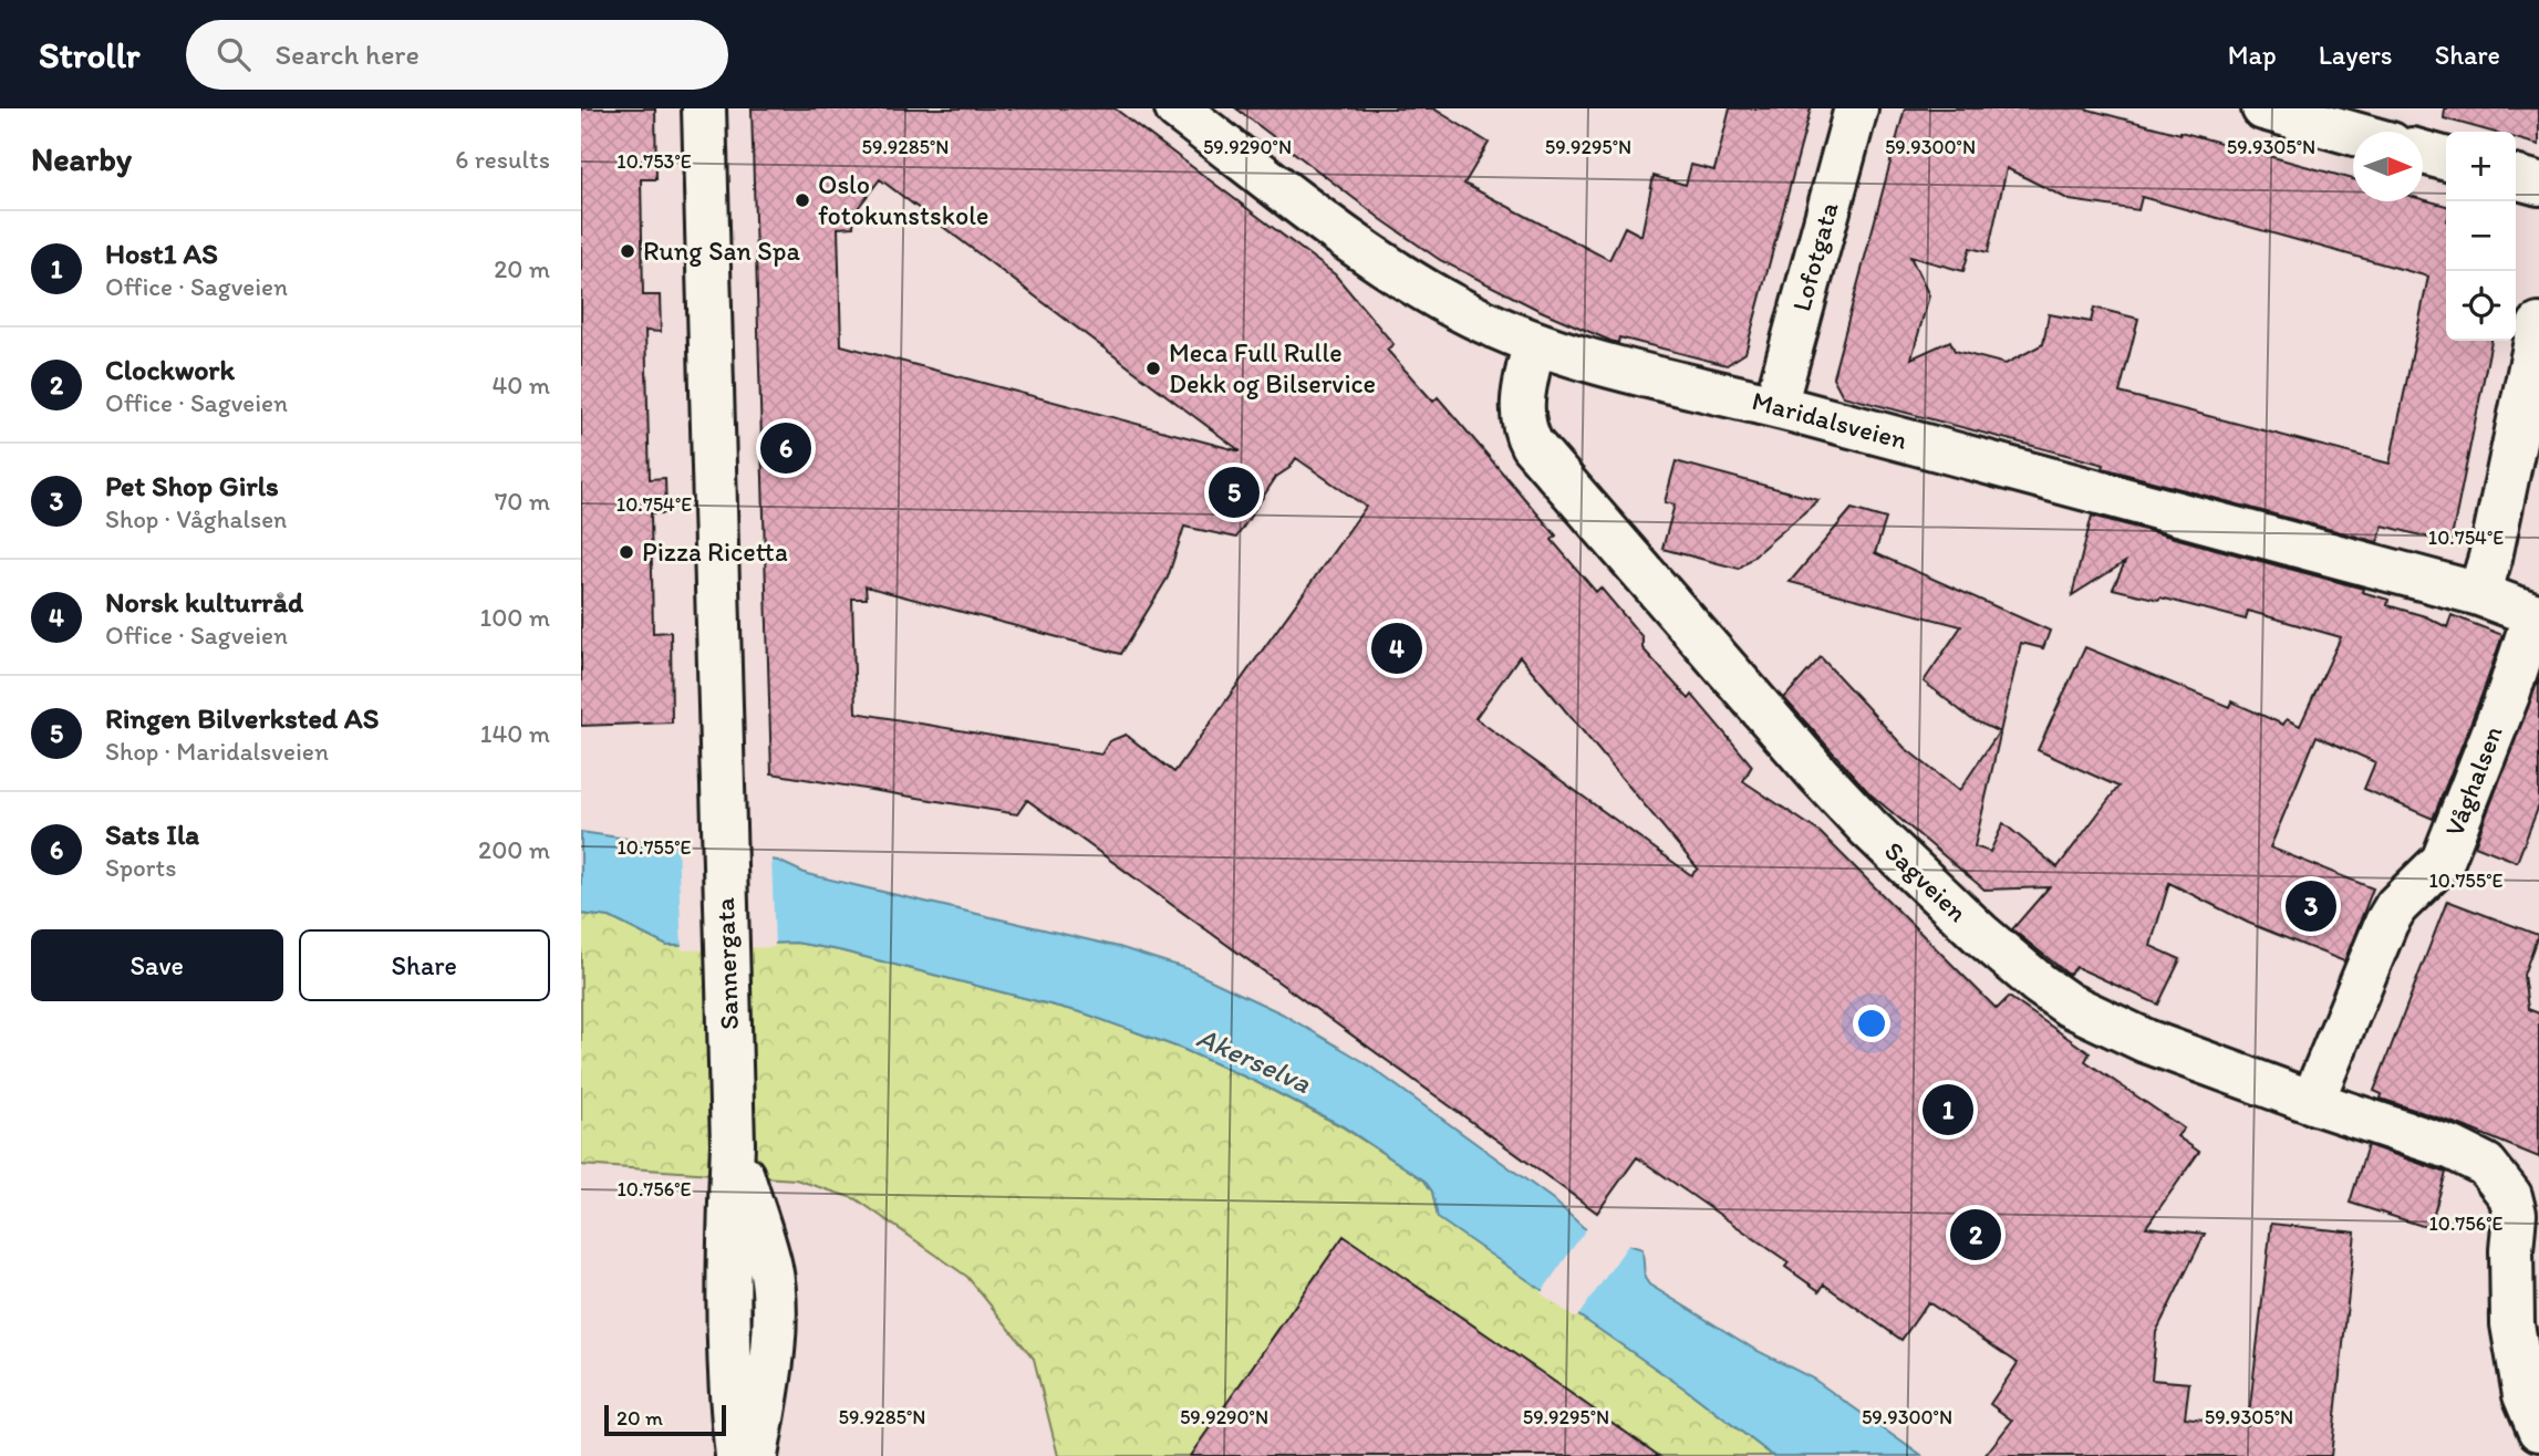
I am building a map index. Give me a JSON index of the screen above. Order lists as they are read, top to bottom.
{
  "streets": {
    "street": [
      "Lofotgata",
      "Maridalsveien",
      "Våghalsen",
      "Sagveien",
      "Sannergata"
    ]
  },
  "crossings": [
    ["Lofotgata", "Maridalsveien"],
    ["Maridalsveien", "Våghalsen"],
    ["Maridalsveien", "Sagveien"],
    ["Våghalsen", "Sagveien"]
  ],
  "water": ["Akerselva"],
  "places": [
    "Oslo fotokunstskole",
    "Rung San Spa",
    "Meca Full Rulle Dekk og Bilservice",
    "Pizza Ricetta"
  ],
  "scale_bar": "20 m",
  "north": "right",
  "page": {
    "header": "Strollr",
    "search": "Search here",
    "nav": ["Map", "Layers", "Share"],
    "heading": ["Nearby", "6 results"],
    "map_buttons": ["+", "−"],
    "list": [
      {
        "mark": "1",
        "name": "Host1 AS",
        "note": "Office · Sagveien",
        "value": "20 m"
      },
      {
        "mark": "2",
        "name": "Clockwork",
        "note": "Office · Sagveien",
        "value": "40 m"
      },
      {
        "mark": "3",
        "name": "Pet Shop Girls",
        "note": "Shop · Våghalsen",
        "value": "70 m"
      },
      {
        "mark": "4",
        "name": "Norsk kulturråd",
        "note": "Office · Sagveien",
        "value": "100 m"
      },
      {
        "mark": "5",
        "name": "Ringen Bilverksted AS",
        "note": "Shop · Maridalsveien",
        "value": "140 m"
      },
      {
        "mark": "6",
        "name": "Sats Ila",
        "note": "Sports",
        "value": "200 m"
      }
    ],
    "pins": [
      "6",
      "5",
      "4",
      "3",
      "1",
      "2"
    ],
    "buttons": ["Save", "Share"],
    "scale": "20 m"
  },
  "coordinates": [
    "59.9285°N",
    "59.9290°N",
    "59.9295°N",
    "59.9300°N",
    "59.9305°N",
    "10.753°E",
    "10.754°E",
    "10.755°E",
    "10.756°E"
  ]
}
